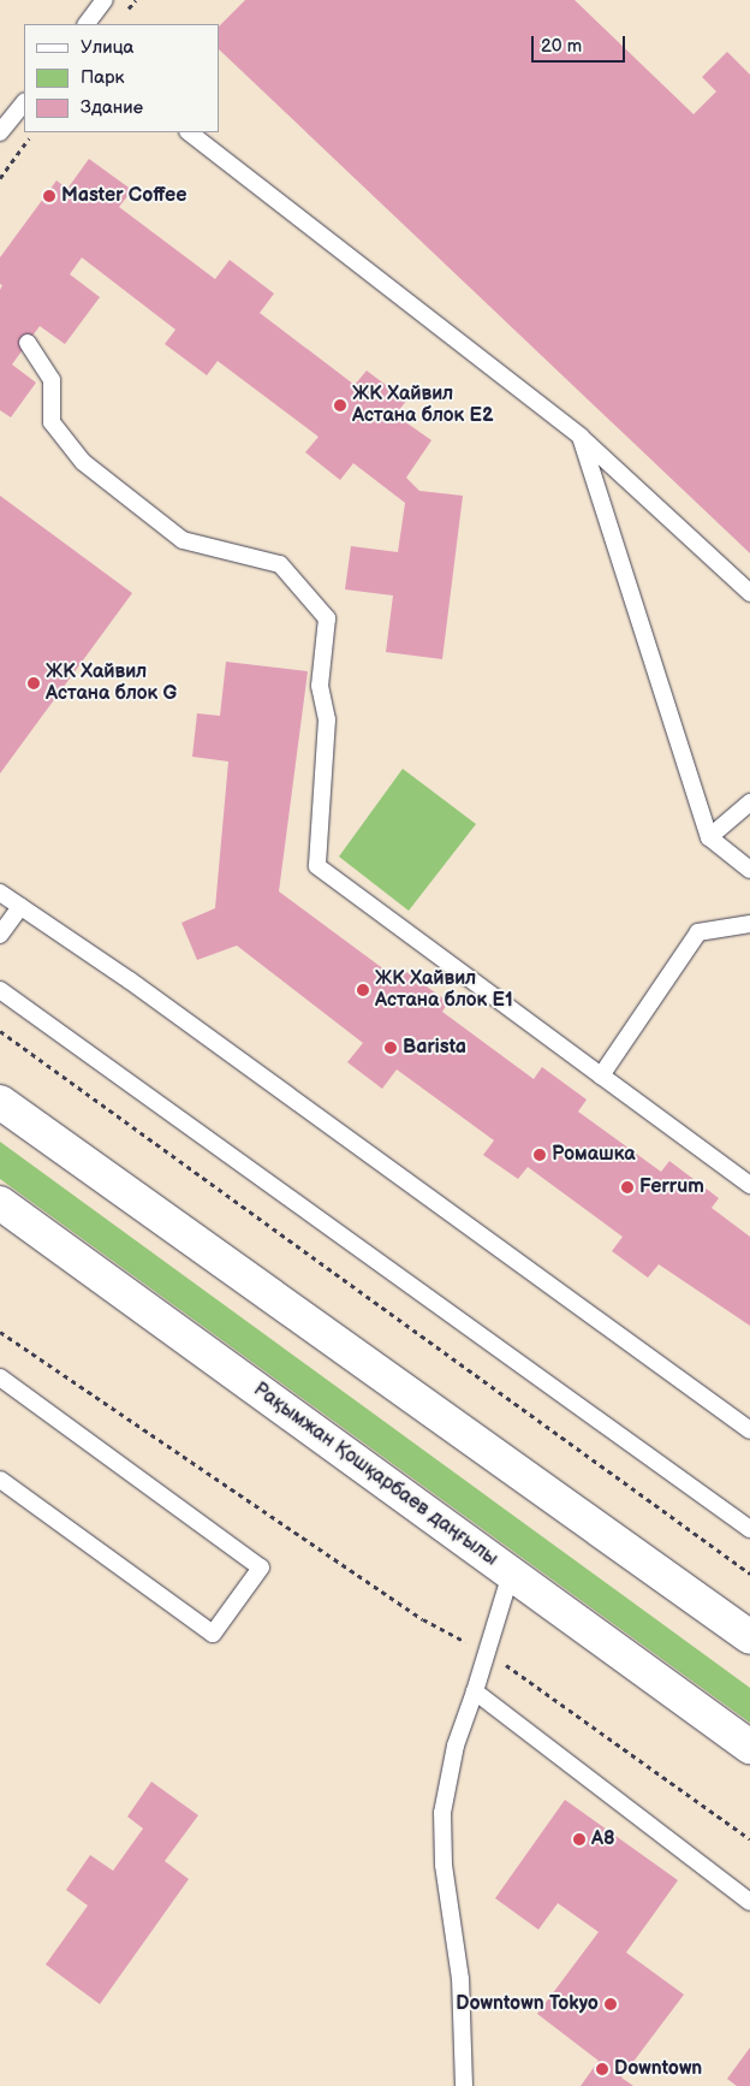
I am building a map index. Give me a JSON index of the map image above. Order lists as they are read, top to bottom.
{
  "streets": {
    "main road": ["Рақымжан Қошқарбаев даңғылы"]
  },
  "places": [
    "Master Coffee",
    "ЖК Хайвил Астана блок E2",
    "ЖК Хайвил Астана блок G",
    "ЖК Хайвил Астана блок E1",
    "Barista",
    "Ромашка",
    "Ferrum",
    "А8",
    "Downtown Tokyo",
    "Downtown"
  ],
  "legend": ["Улица", "Парк", "Здание"],
  "scale_bar": "20 m"
}
